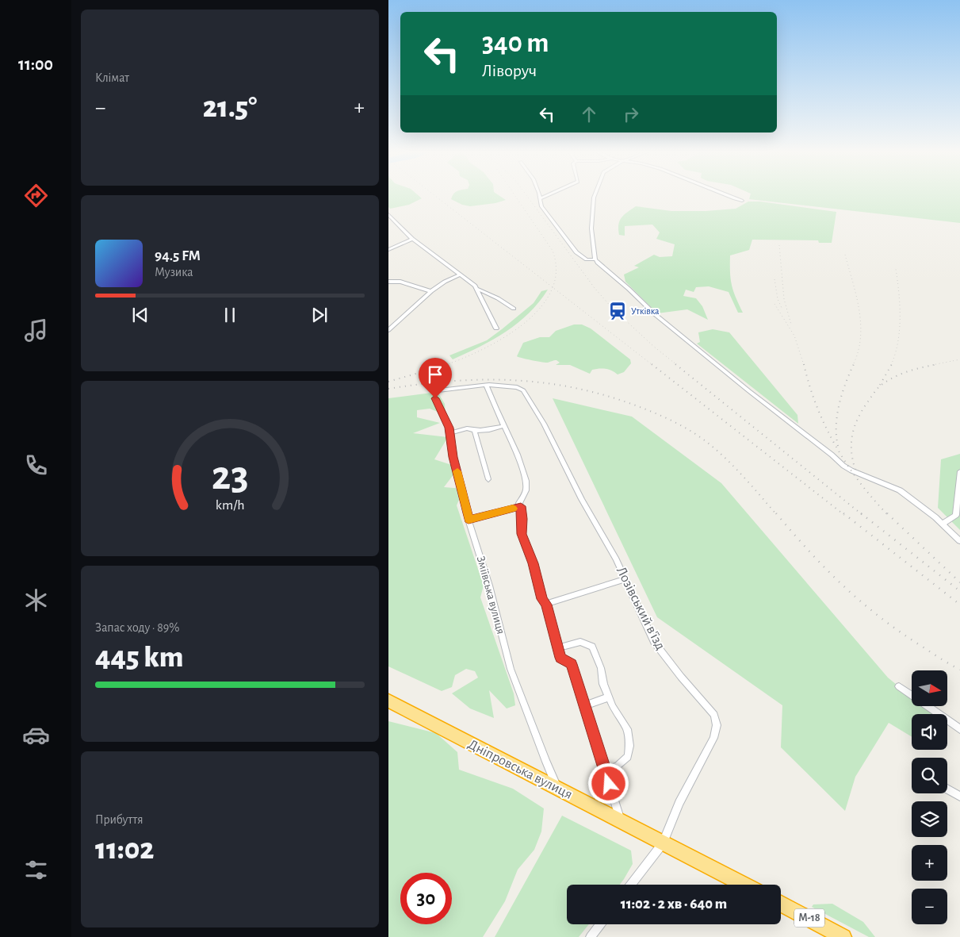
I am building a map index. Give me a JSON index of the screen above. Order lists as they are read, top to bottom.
{
  "streets": {
    "highway": ["Дніпровська вулиця", "М-18"],
    "street": ["Зміївська вулиця", "Лозівський в'їзд"]
  },
  "crossings": [
    ["Зміївська вулиця", "Дніпровська вулиця"],
    ["Лозівський в'їзд", "Дніпровська вулиця"]
  ],
  "places": {
    "station": ["Уткiвка"]
  },
  "north": "right",
  "page": {
    "tabs": "11:00",
    "tile": [
      "Клімат",
      ["Запас ходу · 89%", "445 km"],
      ["Прибуття", "11:02"]
    ],
    "turn": ["340 m", "Ліворуч"],
    "heat": ["−", "21.5°", "+"],
    "song": ["94.5 FM", "Музика"],
    "map_buttons": ["+", "−"],
    "limit": "30",
    "trip": "11:02 · 2 хв · 640 m",
    "gauge": ["23", "km/h"]
  }
}
